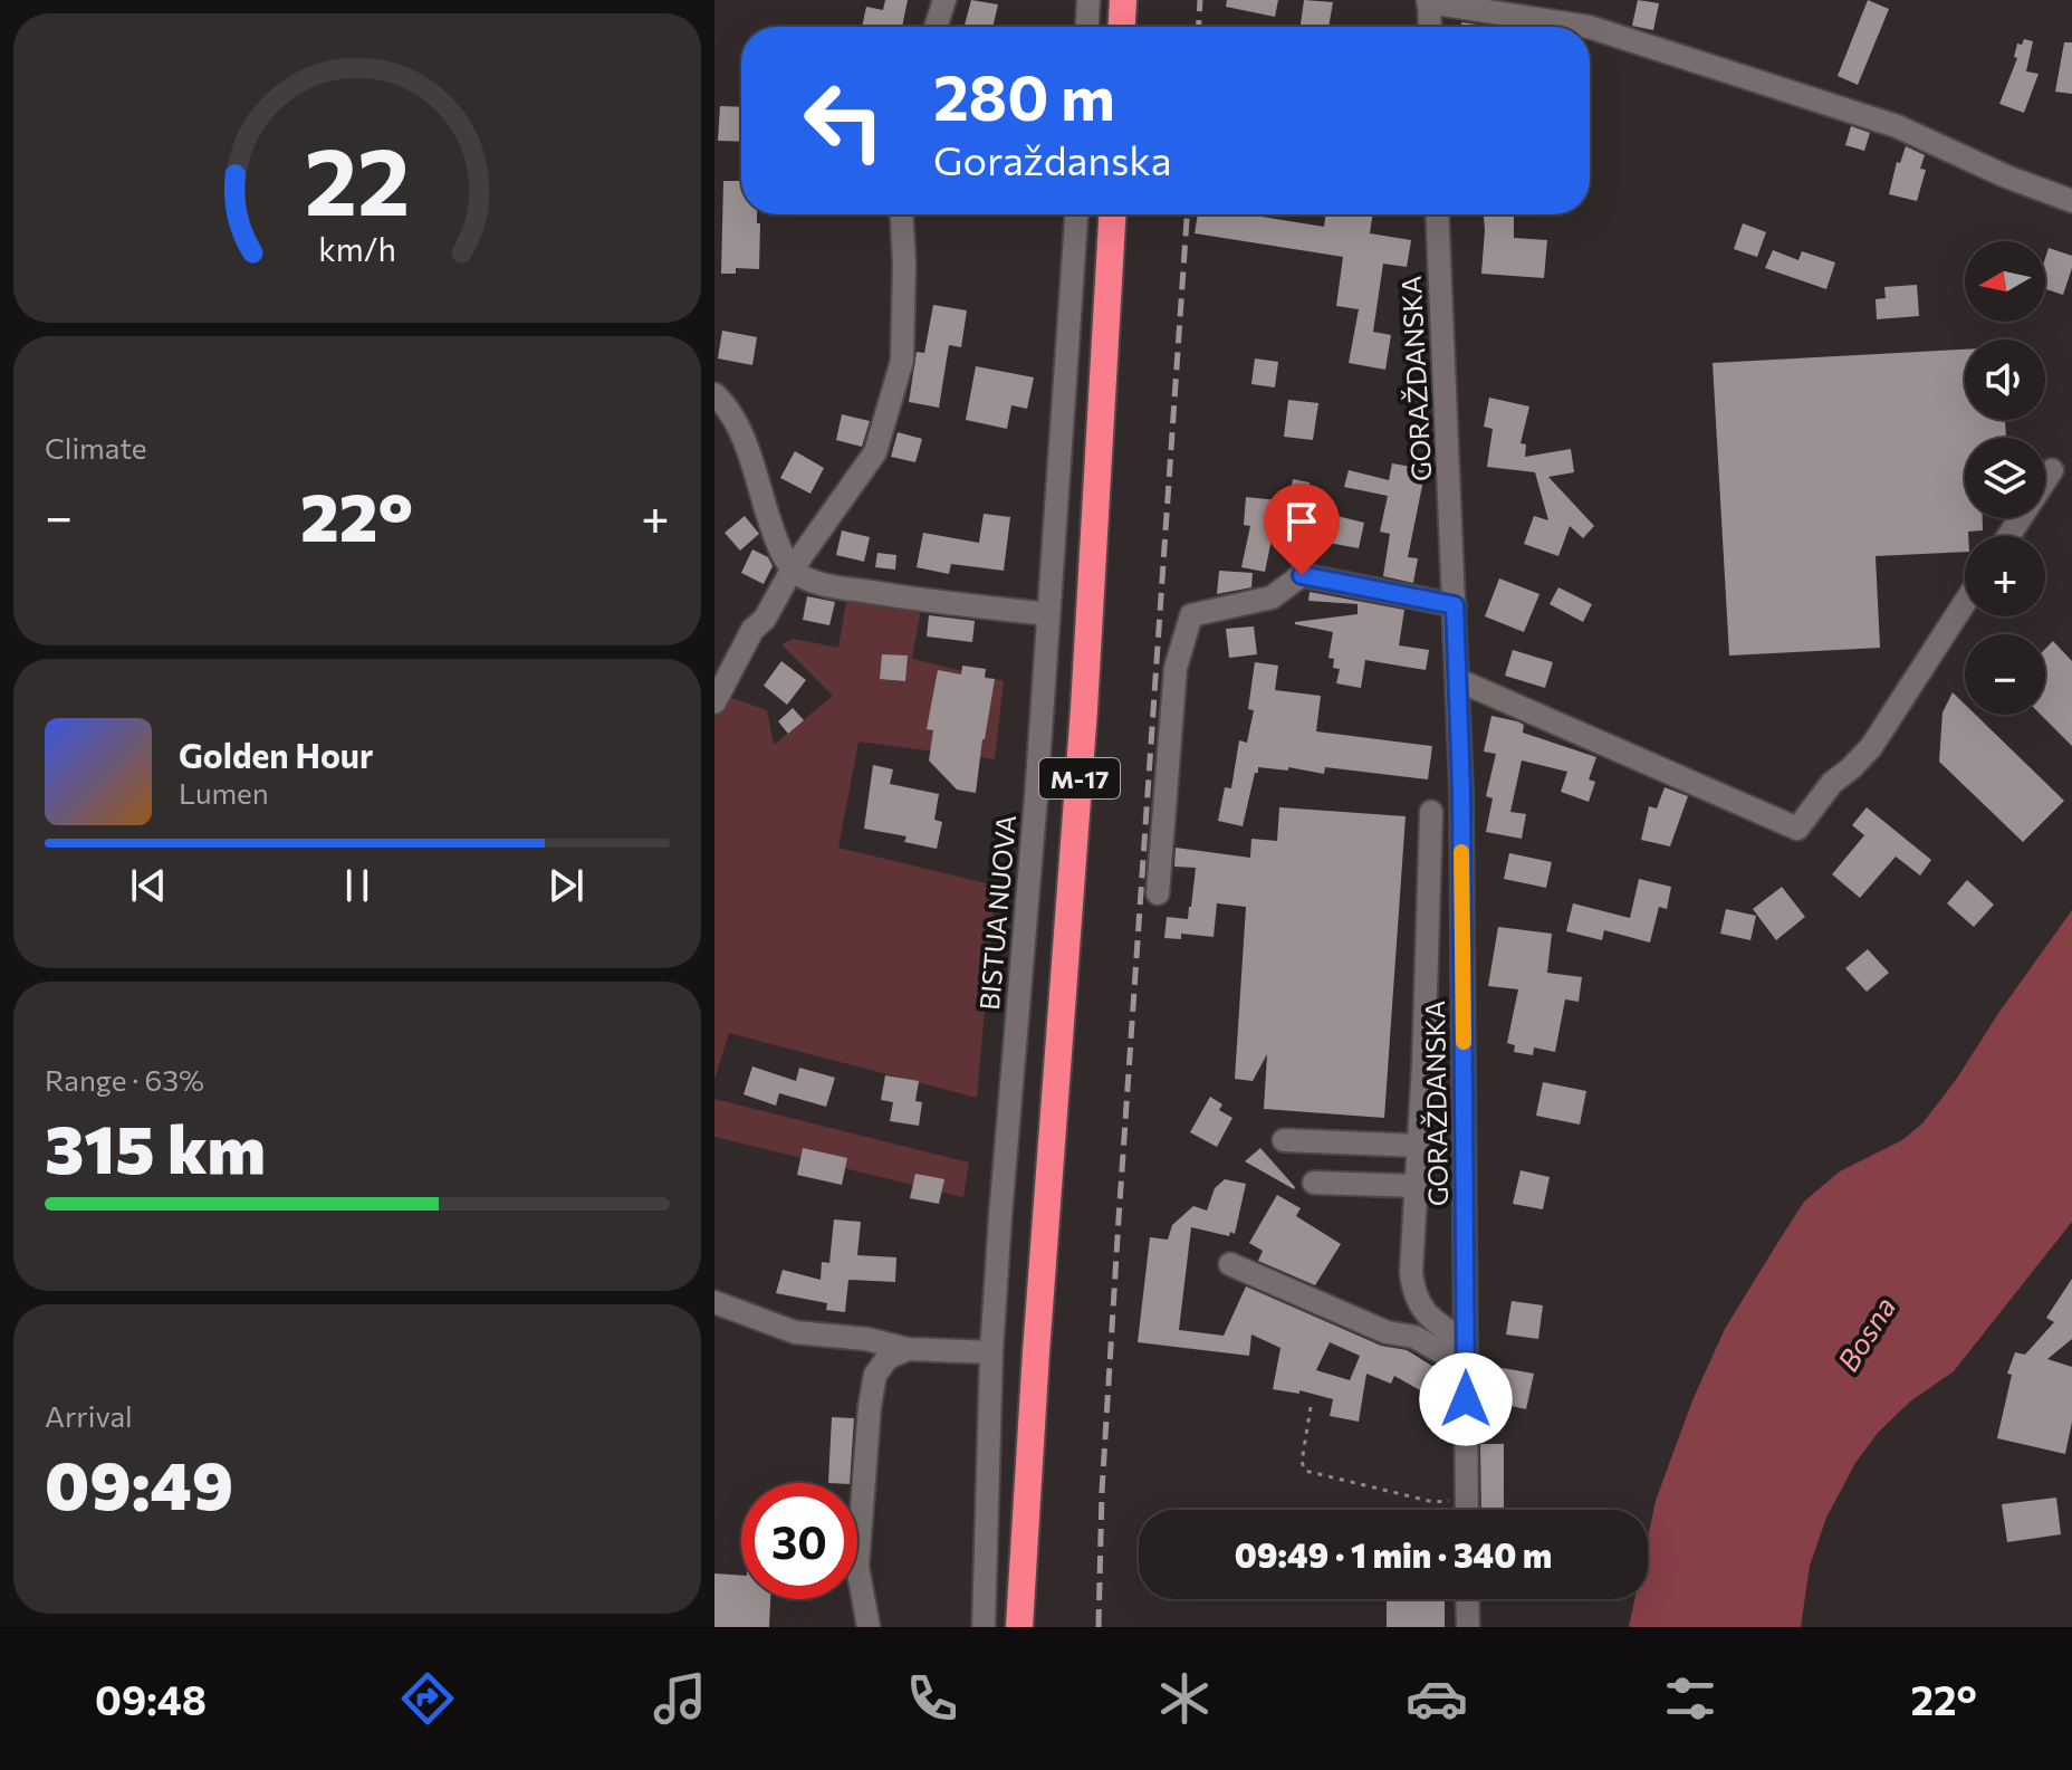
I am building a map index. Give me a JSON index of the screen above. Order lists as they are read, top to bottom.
{
  "streets": {
    "highway": ["M-17"],
    "street": ["GORAŽDANSKA", "BISTUA NUOVA"]
  },
  "water": ["Bosna"],
  "north": "left",
  "page": {
    "turn": ["280 m", "Goraždanska"],
    "map_buttons": ["+", "−"],
    "tile": [
      "Climate",
      ["Range · 63%", "315 km"],
      ["Arrival", "09:49"]
    ],
    "heat": ["−", "22°", "+"],
    "song": ["Golden Hour", "Lumen"],
    "limit": "30",
    "trip": "09:49 · 1 min · 340 m",
    "tabs": ["09:48", "22°"],
    "gauge": ["22", "km/h"]
  }
}
